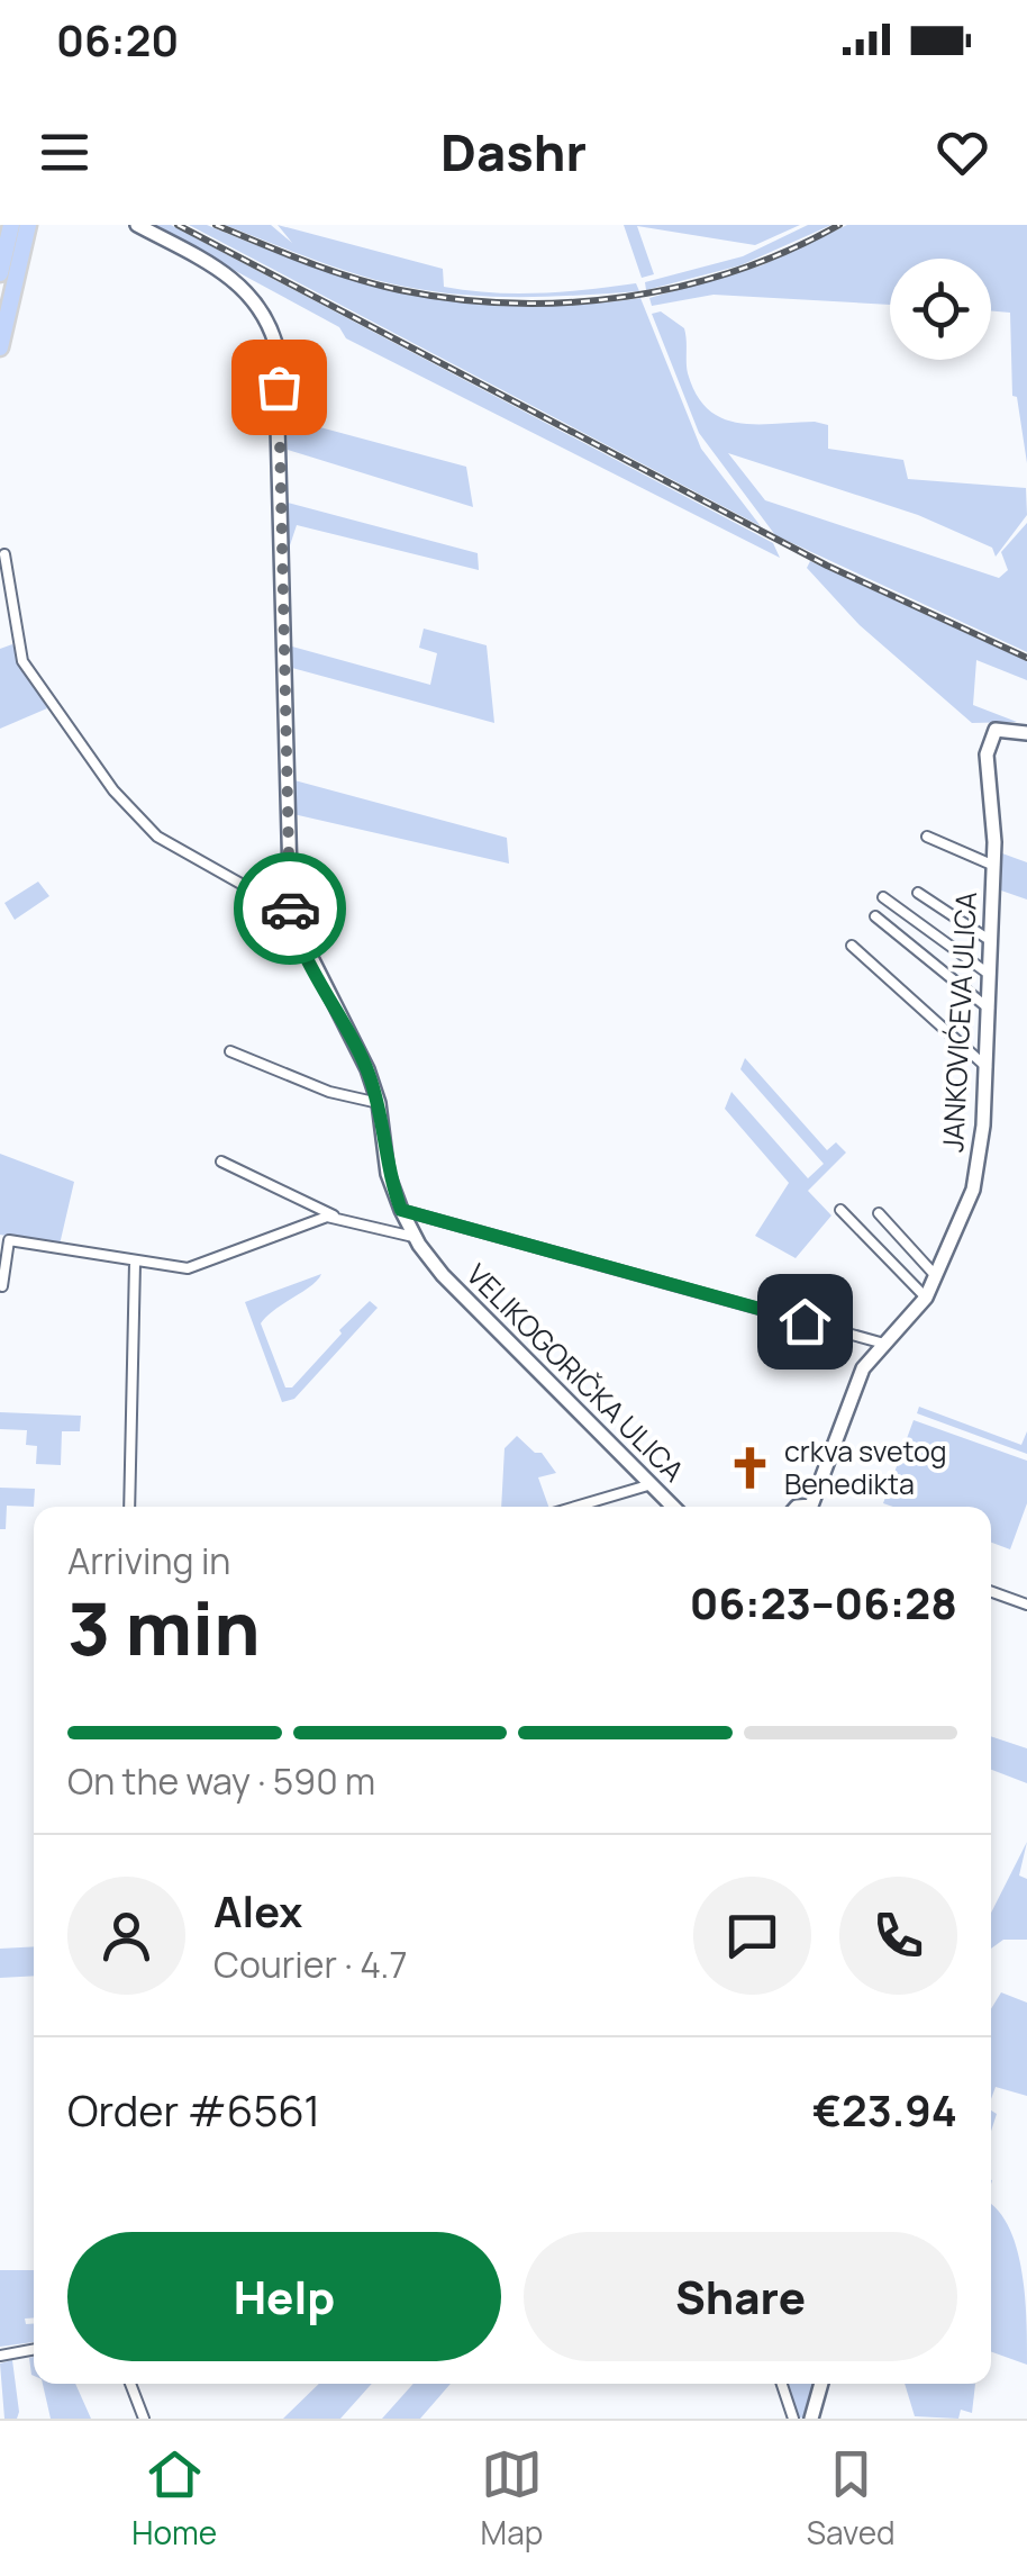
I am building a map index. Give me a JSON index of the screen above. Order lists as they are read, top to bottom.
{
  "streets": {
    "street": ["JANKOVIĆEVA ULICA", "VELIKOGORIČKA ULICA"]
  },
  "places": {
    "church": ["crkva svetog Benedikta"]
  },
  "page": {
    "status": "06:20",
    "header": "Dashr",
    "heading": ["3 min", "Arriving in", "06:23–06:28"],
    "panel": [
      "Alex",
      "Courier · 4.7",
      "Order #6561",
      "€23.94"
    ],
    "bar": "On the way · 590 m",
    "buttons": ["Help", "Share"],
    "tabs": ["Home", "Map", "Saved"]
  }
}
